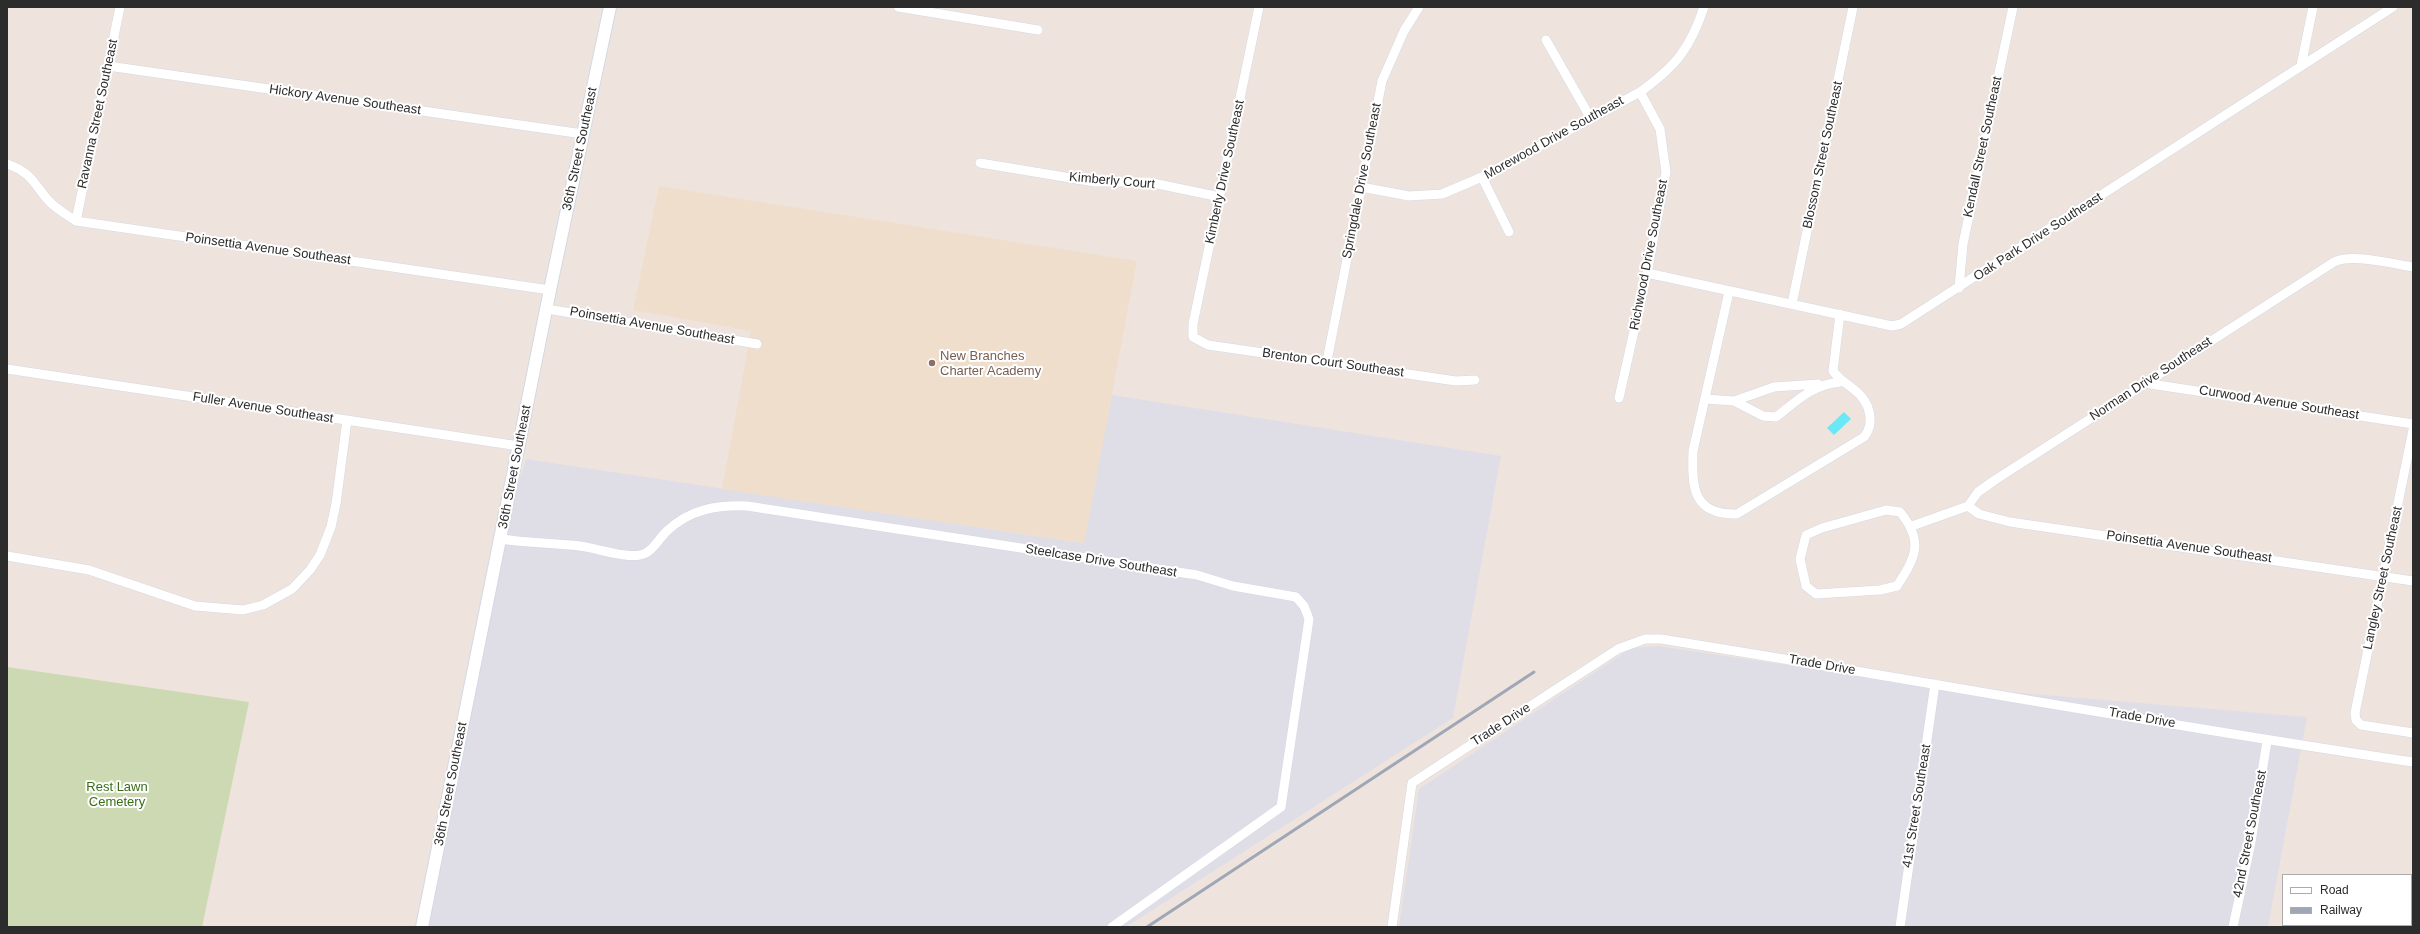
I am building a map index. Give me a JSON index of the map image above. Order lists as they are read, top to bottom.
{
  "streets": {
    "street": [
      "Hickory Avenue Southeast",
      "Ravanna Street Southeast",
      "Morewood Drive Southeast",
      "Kendall Street Southeast",
      "36th Street Southeast",
      "Blossom Street Southeast",
      "Kimberly Drive Southeast",
      "Kimberly Court",
      "Springdale Drive Southeast",
      "Oak Park Drive Southeast",
      "Poinsettia Avenue Southeast",
      "Richwood Drive Southeast",
      "Brenton Court Southeast",
      "Norman Drive Southeast",
      "Curwood Avenue Southeast",
      "Fuller Avenue Southeast",
      "Steelcase Drive Southeast",
      "Langley Street Southeast",
      "Trade Drive",
      "41st Street Southeast",
      "42nd Street Southeast"
    ]
  },
  "crossings": [
    ["Hickory Avenue Southeast", "Ravanna Street Southeast"],
    ["Hickory Avenue Southeast", "36th Street Southeast"],
    ["Ravanna Street Southeast", "Poinsettia Avenue Southeast"],
    ["Morewood Drive Southeast", "Springdale Drive Southeast"],
    ["Morewood Drive Southeast", "Richwood Drive Southeast"],
    ["Kendall Street Southeast", "Oak Park Drive Southeast"],
    ["36th Street Southeast", "Poinsettia Avenue Southeast"],
    ["36th Street Southeast", "Fuller Avenue Southeast"],
    ["36th Street Southeast", "Steelcase Drive Southeast"],
    ["Blossom Street Southeast", "Oak Park Drive Southeast"],
    ["Kimberly Drive Southeast", "Kimberly Court"],
    ["Kimberly Drive Southeast", "Brenton Court Southeast"],
    ["Springdale Drive Southeast", "Brenton Court Southeast"],
    ["Oak Park Drive Southeast", "Richwood Drive Southeast"],
    ["Poinsettia Avenue Southeast", "Norman Drive Southeast"],
    ["Poinsettia Avenue Southeast", "Langley Street Southeast"],
    ["Norman Drive Southeast", "Curwood Avenue Southeast"],
    ["Trade Drive", "41st Street Southeast"],
    ["Trade Drive", "42nd Street Southeast"]
  ],
  "parks": ["Rest Lawn Cemetery"],
  "places": ["New Branches Charter Academy"],
  "legend": ["Road", "Railway"]
}
